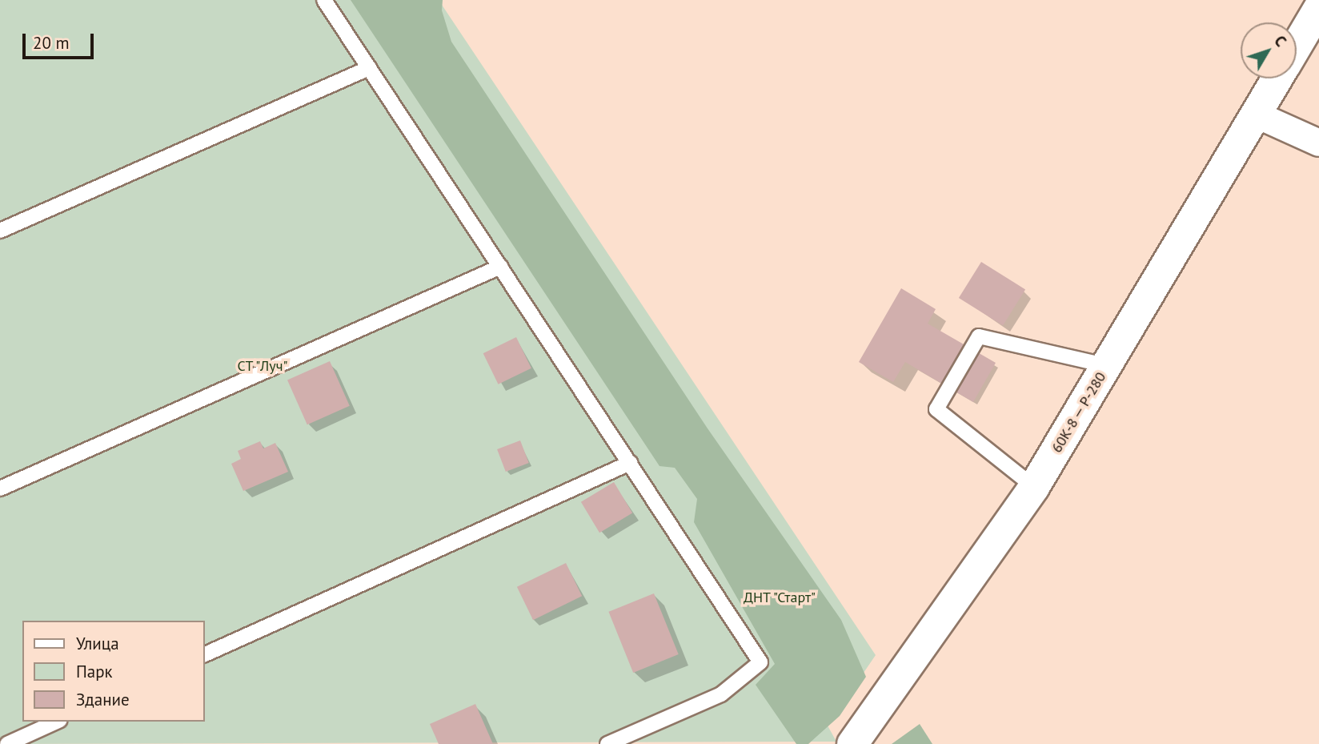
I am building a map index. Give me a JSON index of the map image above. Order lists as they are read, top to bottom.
{
  "streets": {
    "street": ["60К-8 — Р-280"]
  },
  "parks": ["СТ \"Луч\"", "ДНТ \"Старт\""],
  "legend": ["Улица", "Парк", "Здание"],
  "scale_bar": "20 m",
  "north": "top right"
}
